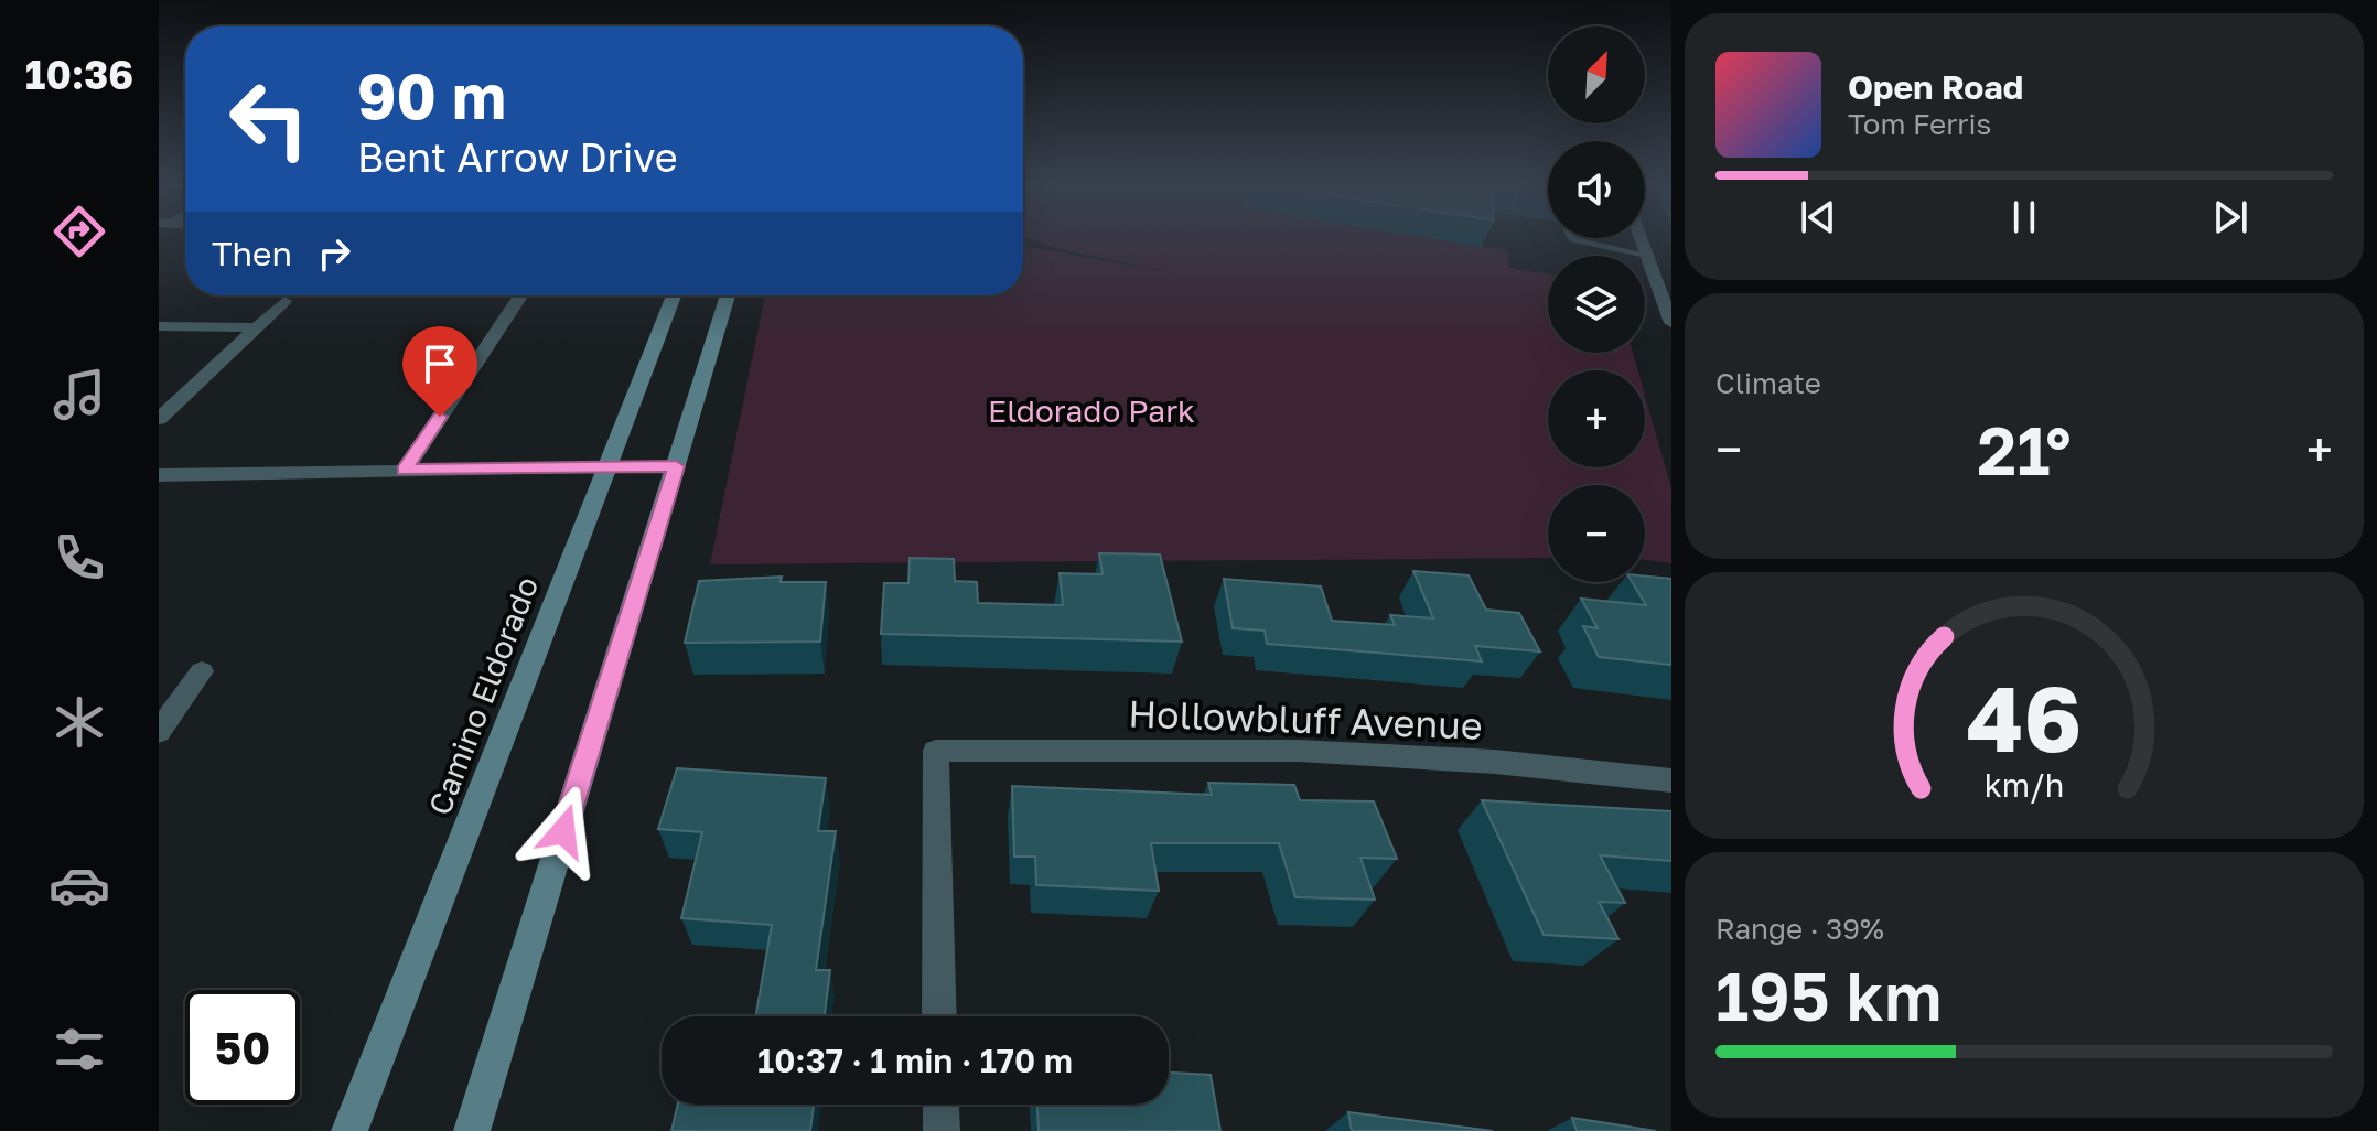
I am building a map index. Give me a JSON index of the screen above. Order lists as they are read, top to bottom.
{
  "streets": {
    "main road": ["Camino Eldorado"],
    "street": ["Hollowbluff Avenue"]
  },
  "parks": ["Eldorado Park"],
  "north": "top right",
  "page": {
    "tabs": "10:36",
    "map_buttons": ["+", "−"],
    "turn": ["90 m", "Bent Arrow Drive"],
    "song": ["Open Road", "Tom Ferris"],
    "then": "Then",
    "tile": [
      "Climate",
      ["Range · 39%", "195 km"]
    ],
    "heat": ["−", "21°", "+"],
    "limit": "50",
    "trip": "10:37 · 1 min · 170 m",
    "gauge": ["46", "km/h"]
  }
}
